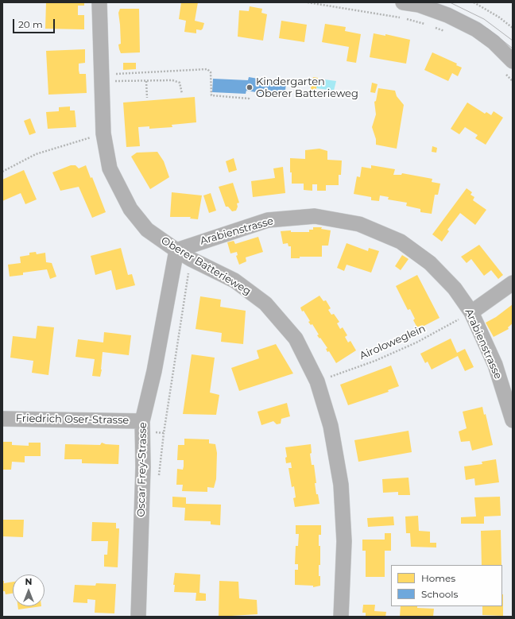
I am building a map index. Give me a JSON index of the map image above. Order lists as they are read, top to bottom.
{
  "streets": {
    "street": [
      "Arabienstrasse",
      "Oberer Batterieweg",
      "Friedrich Oser-Strasse",
      "Oscar Frey-Strasse"
    ],
    "path": ["Airoloweglein"]
  },
  "crossings": [
    ["Arabienstrasse", "Oberer Batterieweg"],
    ["Arabienstrasse", "Airoloweglein"],
    ["Arabienstrasse", "Oscar Frey-Strasse"],
    ["Oberer Batterieweg", "Airoloweglein"],
    ["Oberer Batterieweg", "Oscar Frey-Strasse"],
    ["Friedrich Oser-Strasse", "Oscar Frey-Strasse"]
  ],
  "places": ["Kindergarten Oberer Batterieweg"],
  "legend": ["Homes", "Schools"],
  "scale_bar": "20 m",
  "north": "top"
}
